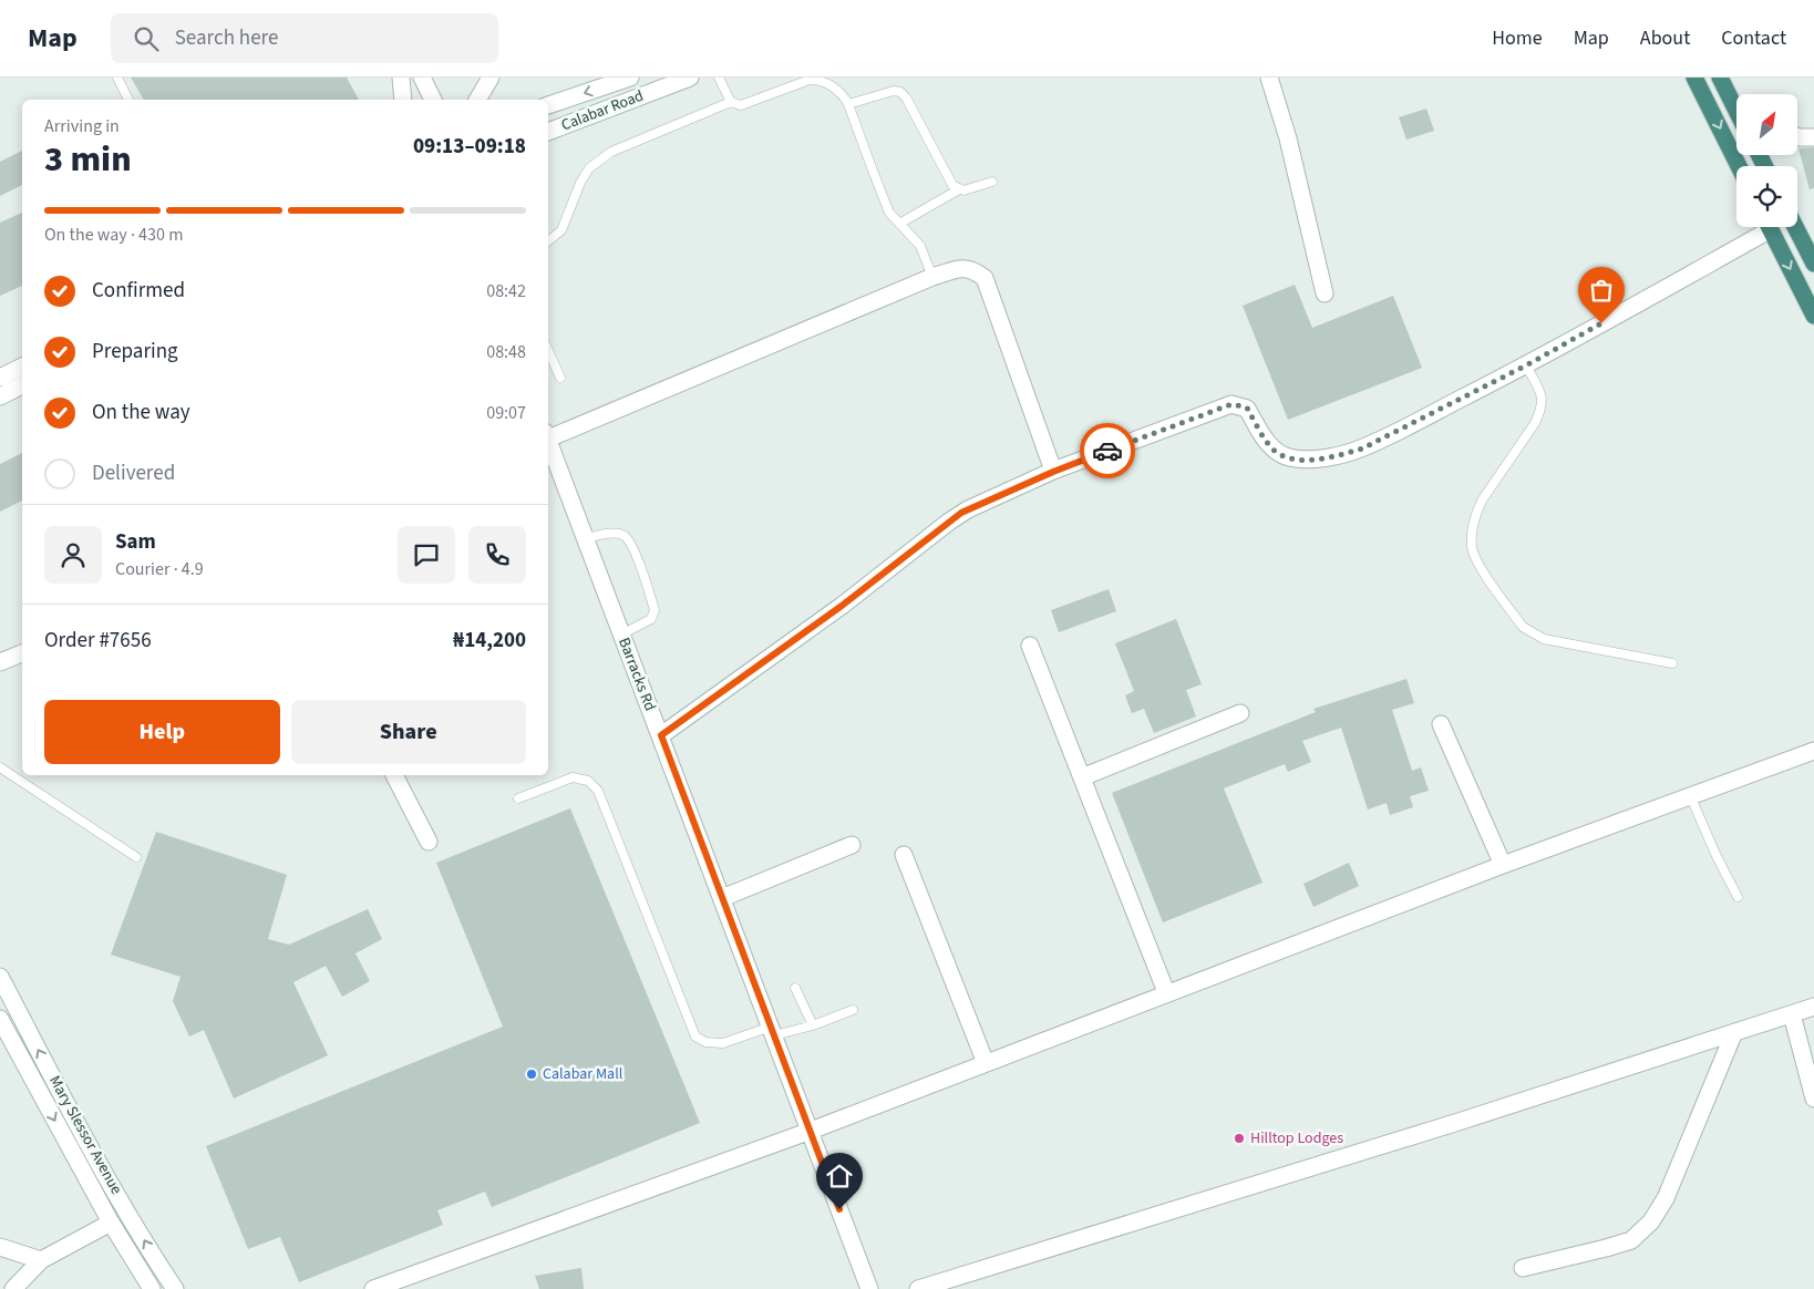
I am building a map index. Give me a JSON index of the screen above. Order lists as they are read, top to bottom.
{
  "streets": {
    "street": ["Calabar Road", "Barracks Rd", "Mary Slessor Avenue"]
  },
  "places": ["Calabar Mall", "Hilltop Lodges"],
  "north": "top right",
  "page": {
    "header": "Map",
    "search": "Search here",
    "nav": [
      "Home",
      "Map",
      "About",
      "Contact"
    ],
    "heading": ["3 min", "Arriving in", "09:13–09:18"],
    "panel": [
      "Sam",
      "Courier · 4.9",
      "Order #7656",
      "₦14,200"
    ],
    "bar": "On the way · 430 m",
    "list": [
      ["Confirmed", "08:42"],
      ["Preparing", "08:48"],
      ["On the way", "09:07"],
      "Delivered"
    ],
    "buttons": ["Help", "Share"]
  }
}
